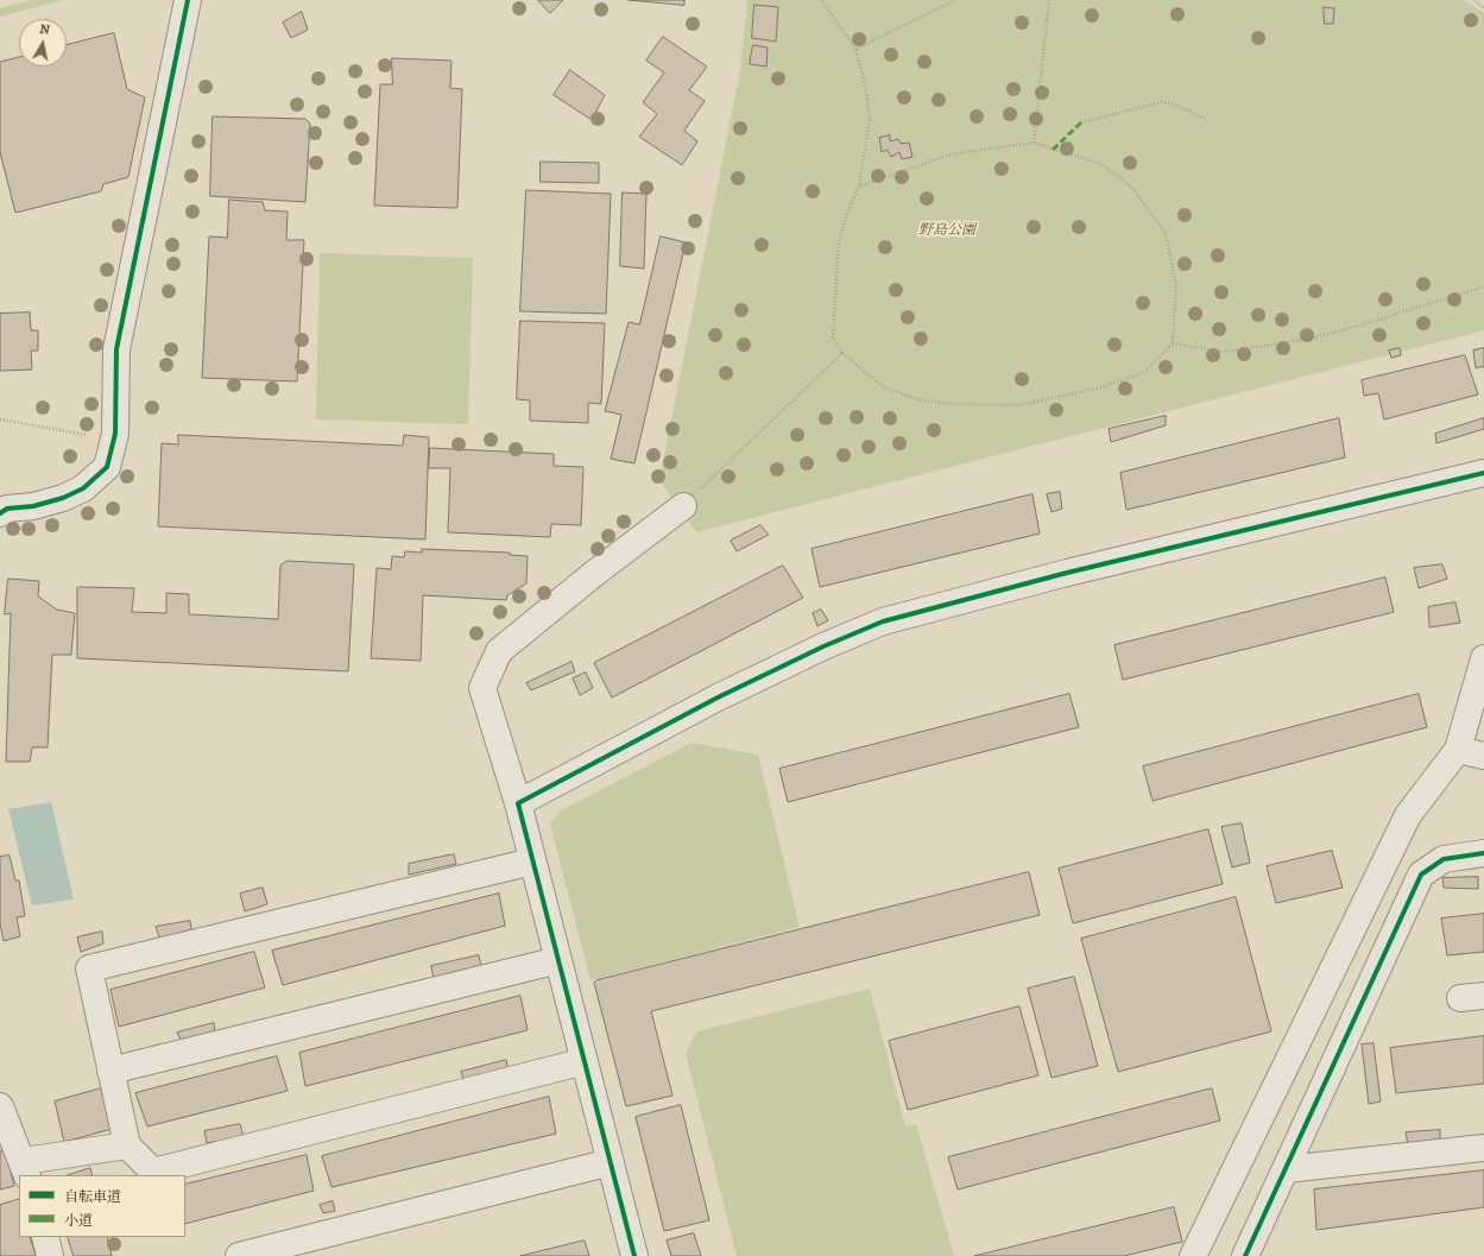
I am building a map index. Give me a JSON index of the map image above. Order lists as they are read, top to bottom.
{
  "parks": ["野島公園"],
  "legend": ["自転車道", "小道"],
  "north": "top"
}
